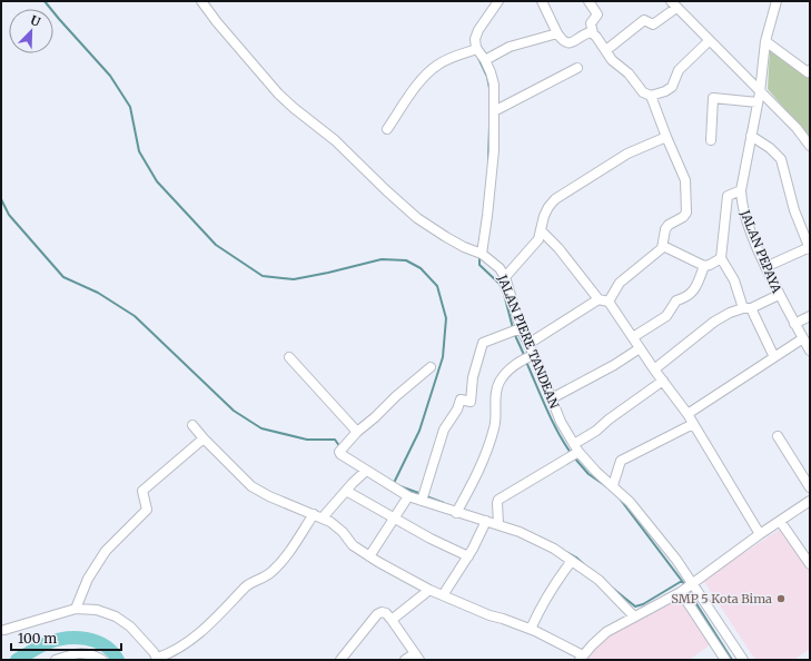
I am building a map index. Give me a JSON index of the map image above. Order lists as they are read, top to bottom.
{
  "streets": {
    "street": ["JALAN PEPAYA", "JALAN PIERE TANDEAN"]
  },
  "places": ["SMP 5 Kota Bima"],
  "scale_bar": "100 m",
  "north": "top right"
}
